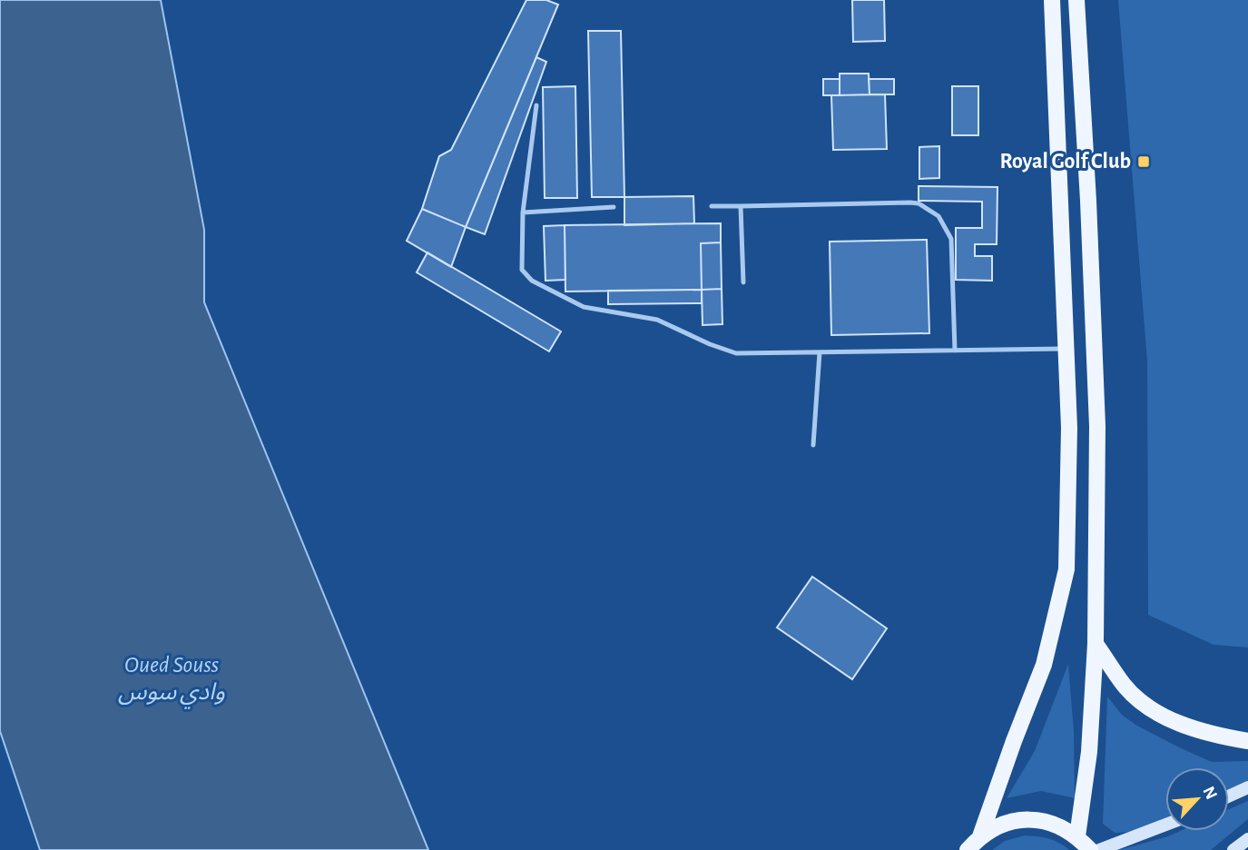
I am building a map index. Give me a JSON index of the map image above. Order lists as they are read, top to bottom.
{
  "water": ["Oued Souss وادي سوس"],
  "places": {
    "transit": ["Royal Golf Club"]
  },
  "north": "top right"
}
